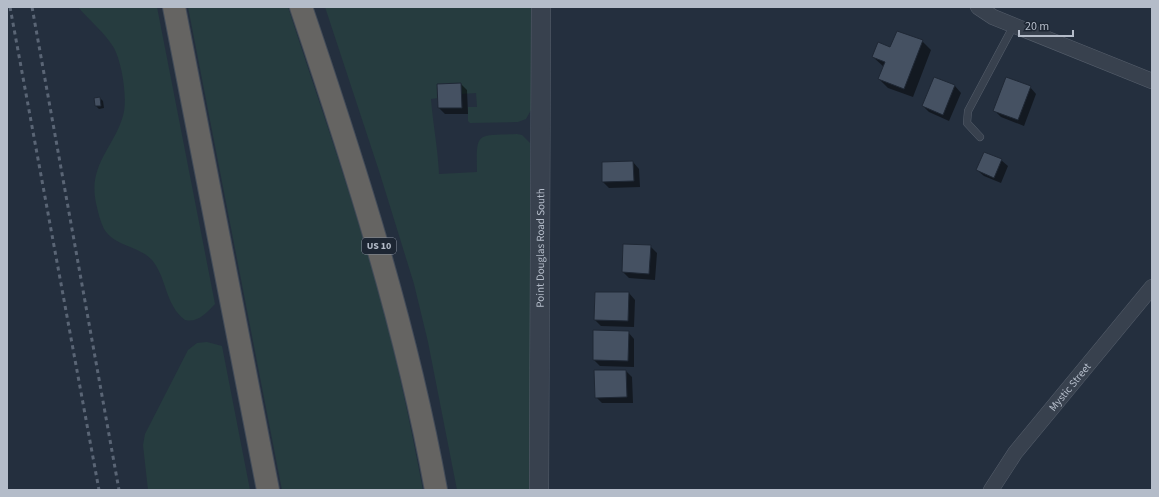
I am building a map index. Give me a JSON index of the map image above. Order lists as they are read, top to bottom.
{
  "streets": {
    "highway": ["US 10"],
    "street": ["Point Douglas Road South", "Mystic Street"]
  },
  "scale_bar": "20 m"
}
